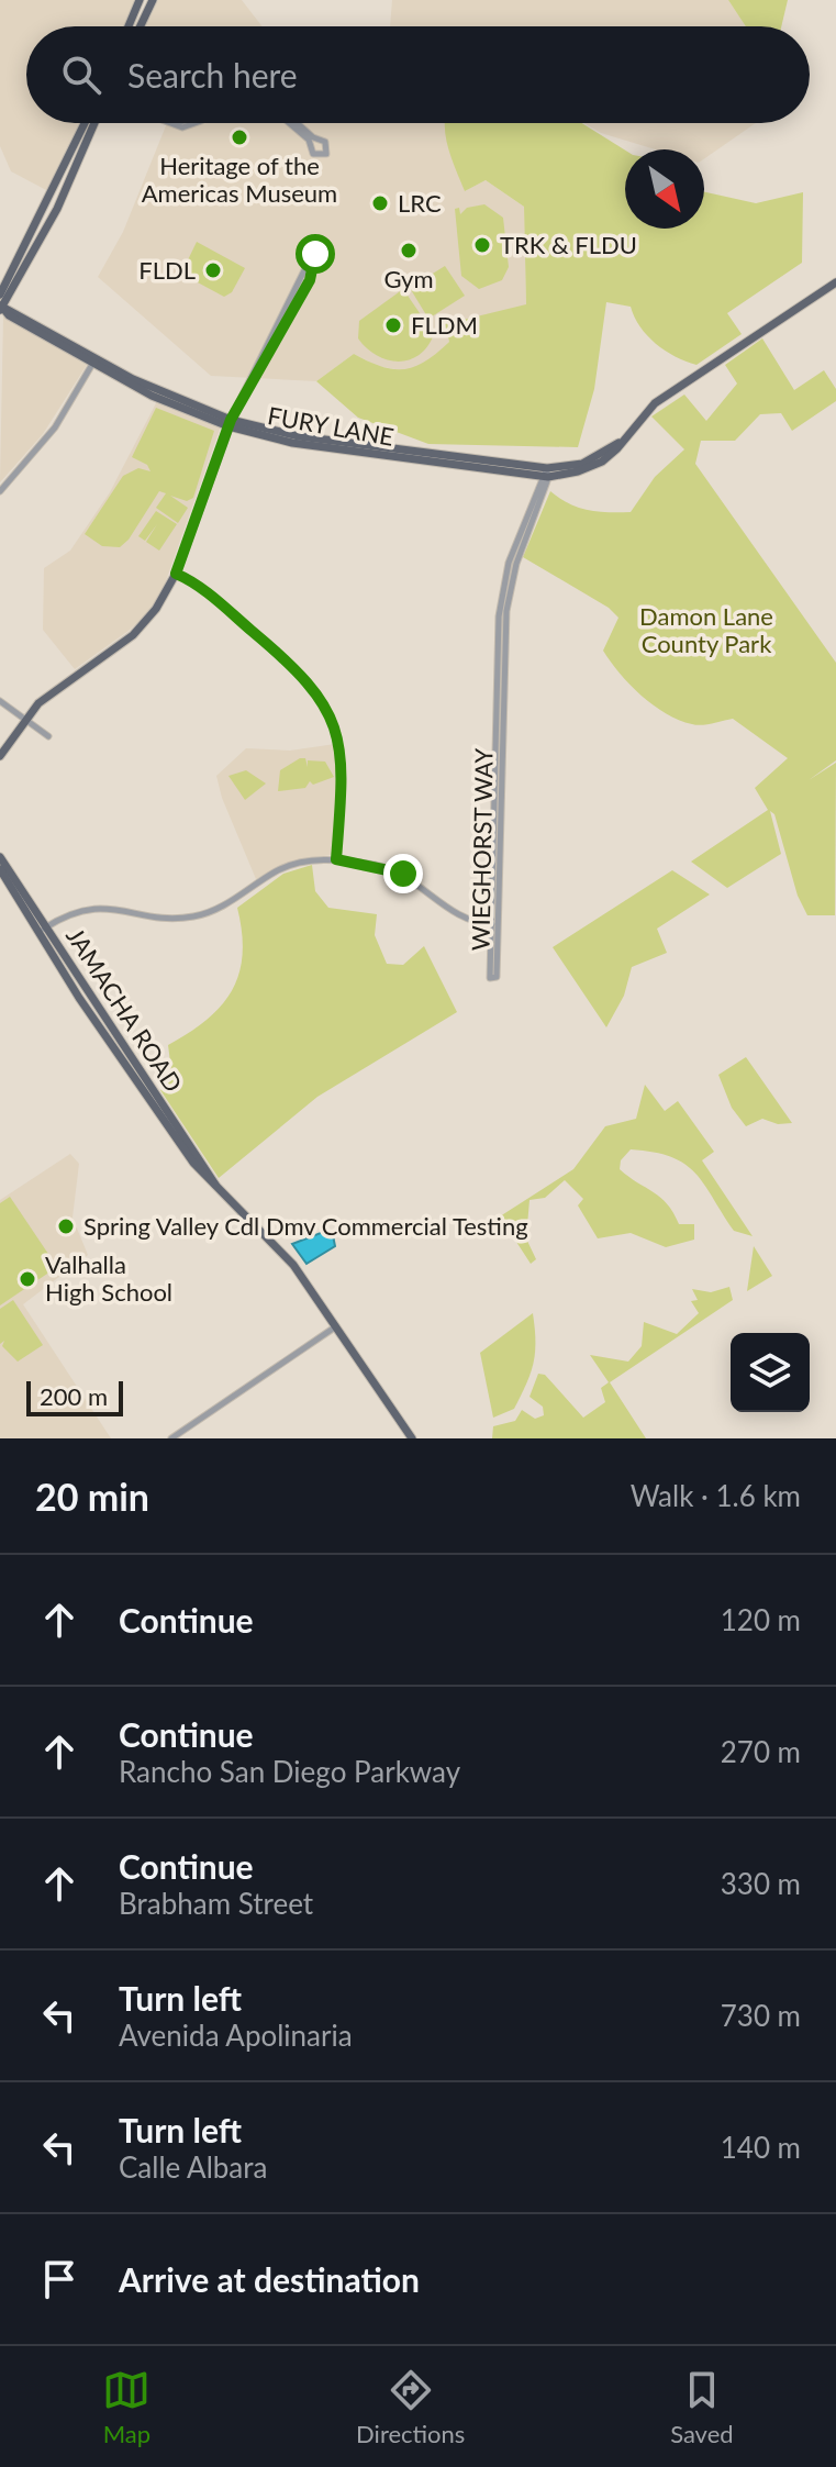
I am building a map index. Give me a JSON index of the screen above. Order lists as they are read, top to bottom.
{
  "streets": {
    "main road": ["FURY LANE", "JAMACHA ROAD"],
    "street": ["WIEGHORST WAY"]
  },
  "crossings": [
    ["FURY LANE", "WIEGHORST WAY"]
  ],
  "parks": ["Damon Lane County Park"],
  "places": [
    "Heritage of the Americas Museum",
    "LRC",
    "TRK & FLDU",
    "Gym",
    "FLDL",
    "FLDM",
    "Spring Valley Cdl Dmv Commercial Testing",
    "Valhalla High School"
  ],
  "scale_bar": "200 m",
  "north": "bottom right",
  "page": {
    "search": "Search here",
    "scale": "200 m",
    "heading": ["20 min", "Walk · 1.6 km"],
    "list": [
      ["Continue", "120 m"],
      ["Continue", "Rancho San Diego Parkway", "270 m"],
      ["Continue", "Brabham Street", "330 m"],
      ["Turn left", "Avenida Apolinaria", "730 m"],
      ["Turn left", "Calle Albara", "140 m"],
      "Arrive at destination"
    ],
    "nav": ["Map", "Directions", "Saved"]
  }
}
